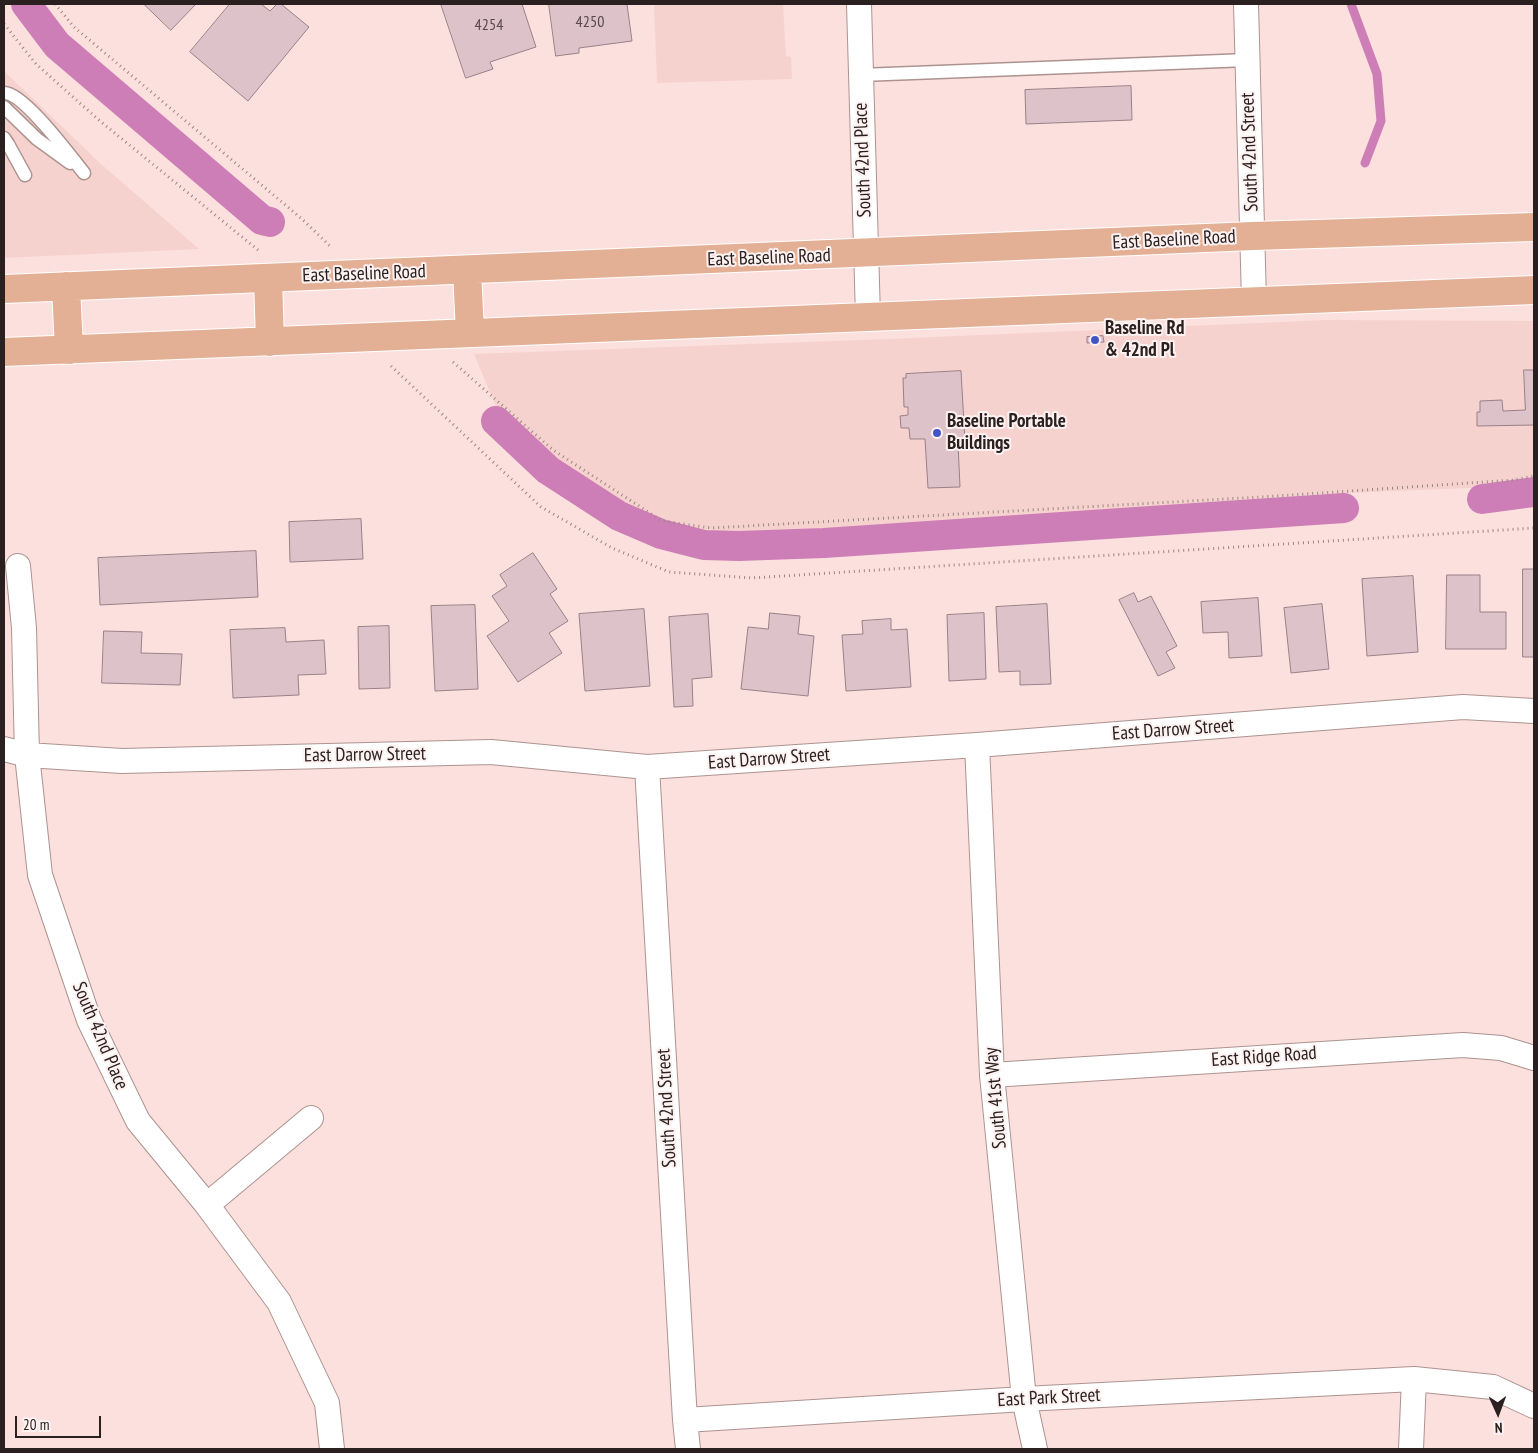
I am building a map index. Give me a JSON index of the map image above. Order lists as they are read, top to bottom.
{
  "streets": {
    "main road": ["East Baseline Road"],
    "street": [
      "South 42nd Street",
      "South 42nd Place",
      "East Darrow Street",
      "East Ridge Road",
      "South 41st Way",
      "East Park Street"
    ]
  },
  "crossings": [
    ["South 42nd Street", "East Baseline Road"],
    ["South 42nd Street", "East Darrow Street"],
    ["South 42nd Street", "East Park Street"],
    ["South 42nd Place", "East Baseline Road"],
    ["South 42nd Place", "East Darrow Street"],
    ["East Darrow Street", "South 41st Way"],
    ["East Ridge Road", "South 41st Way"],
    ["South 41st Way", "East Park Street"]
  ],
  "places": ["Baseline Rd & 42nd Pl", "Baseline Portable Buildings"],
  "house_numbers": ["4250", "4254"],
  "scale_bar": "20 m",
  "north": "bottom"
}
